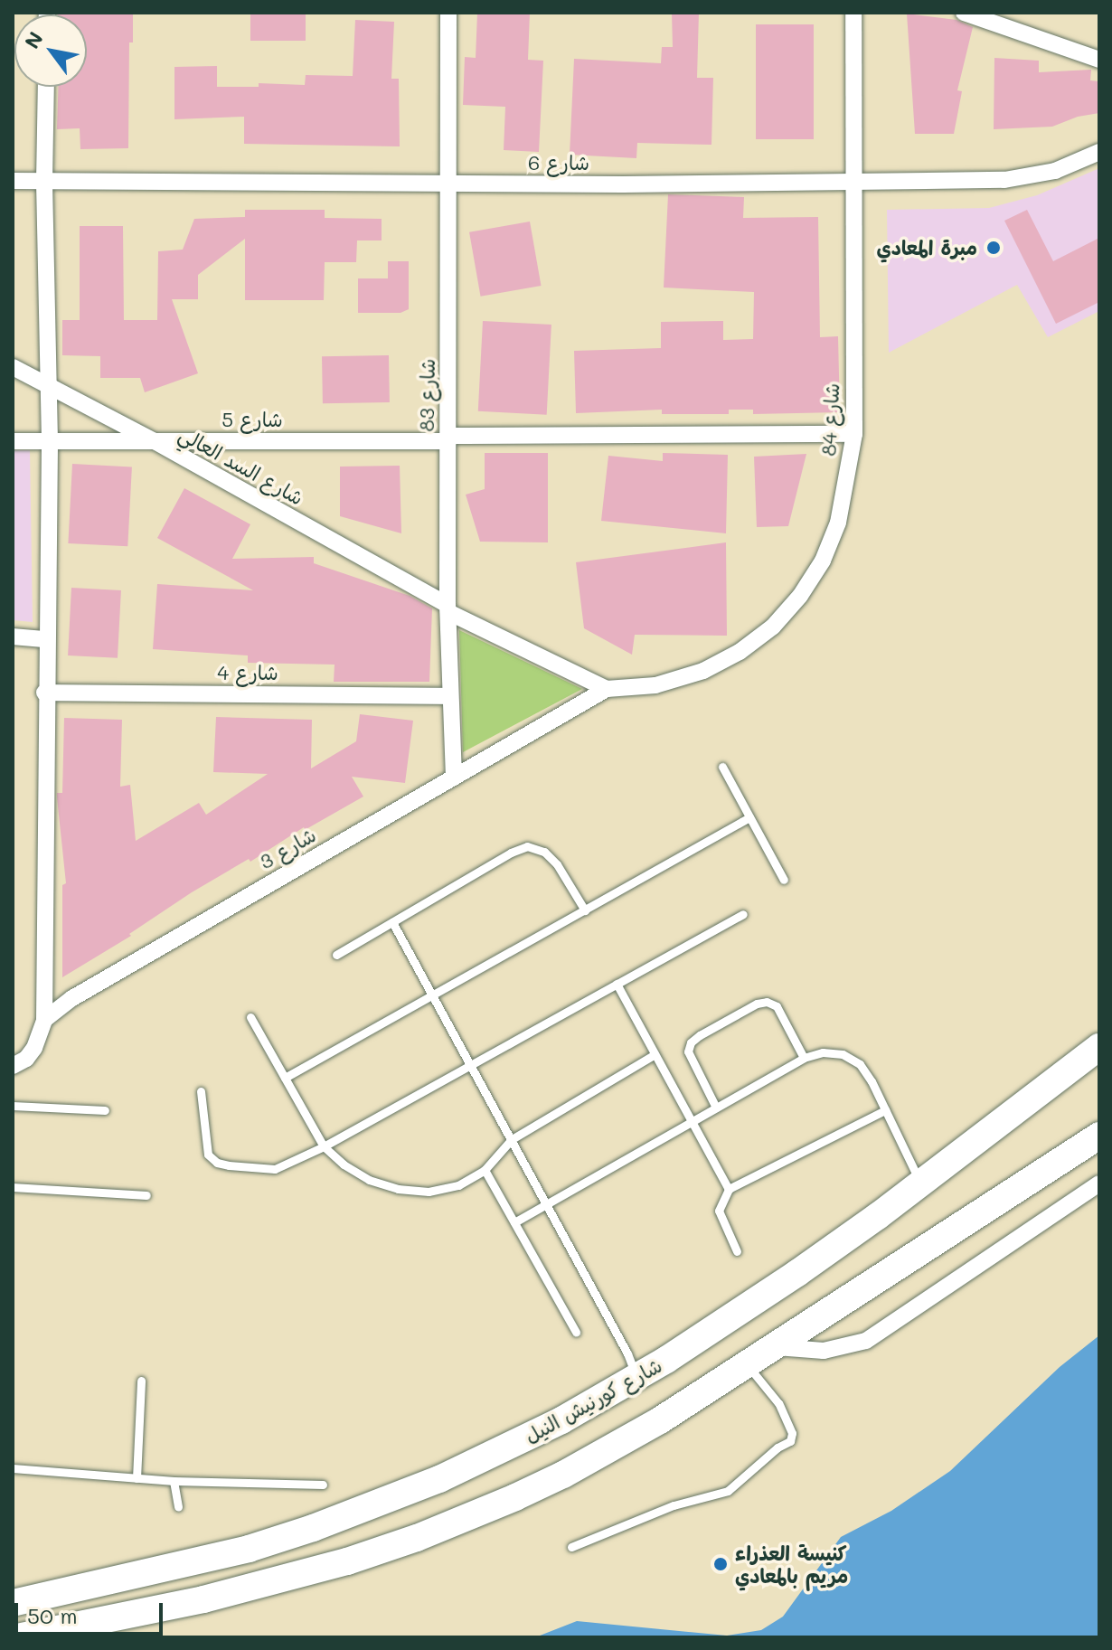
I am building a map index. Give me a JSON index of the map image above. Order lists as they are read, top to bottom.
{
  "streets": {
    "highway": ["شارع كورنيش النيل"],
    "street": [
      "شارع 6",
      "شارع 83",
      "شارع 5",
      "شارع 84",
      "شارع السد العالي",
      "شارع 4",
      "شارع 3"
    ]
  },
  "crossings": [
    ["شارع 6", "شارع 83"],
    ["شارع 6", "شارع 84"],
    ["شارع 83", "شارع 5"],
    ["شارع 83", "شارع السد العالي"],
    ["شارع 83", "شارع 4"],
    ["شارع 83", "شارع 3"],
    ["شارع 5", "شارع 84"],
    ["شارع 5", "شارع السد العالي"],
    ["شارع 84", "شارع السد العالي"],
    ["شارع 84", "شارع 3"],
    ["شارع السد العالي", "شارع 3"]
  ],
  "places": ["مبرة المعادي", "كنيسة العذراء مريم بالمعادي"],
  "scale_bar": "50 m",
  "north": "top left"
}
